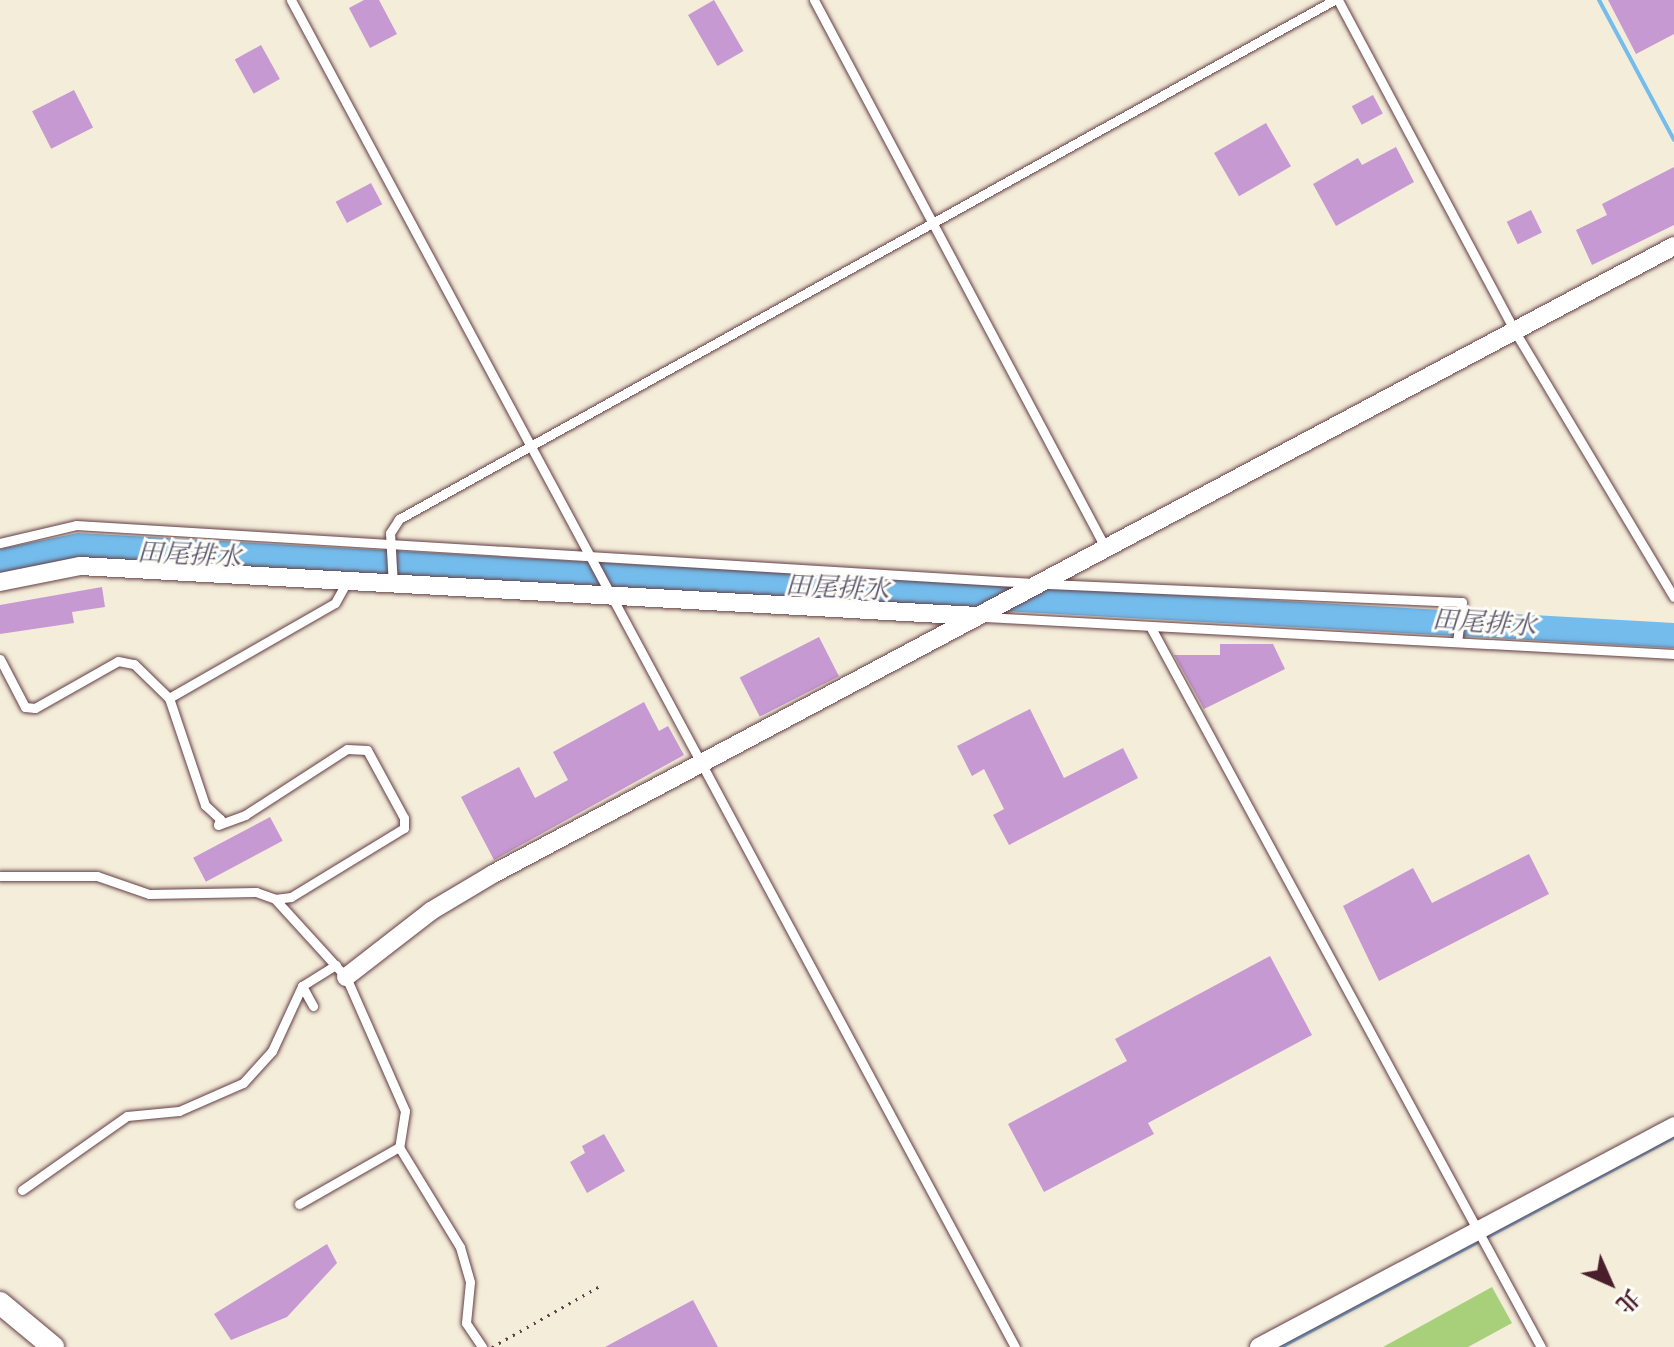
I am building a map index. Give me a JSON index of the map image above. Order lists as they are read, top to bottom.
{
  "water": ["田尾排水"],
  "north": "bottom right"
}
